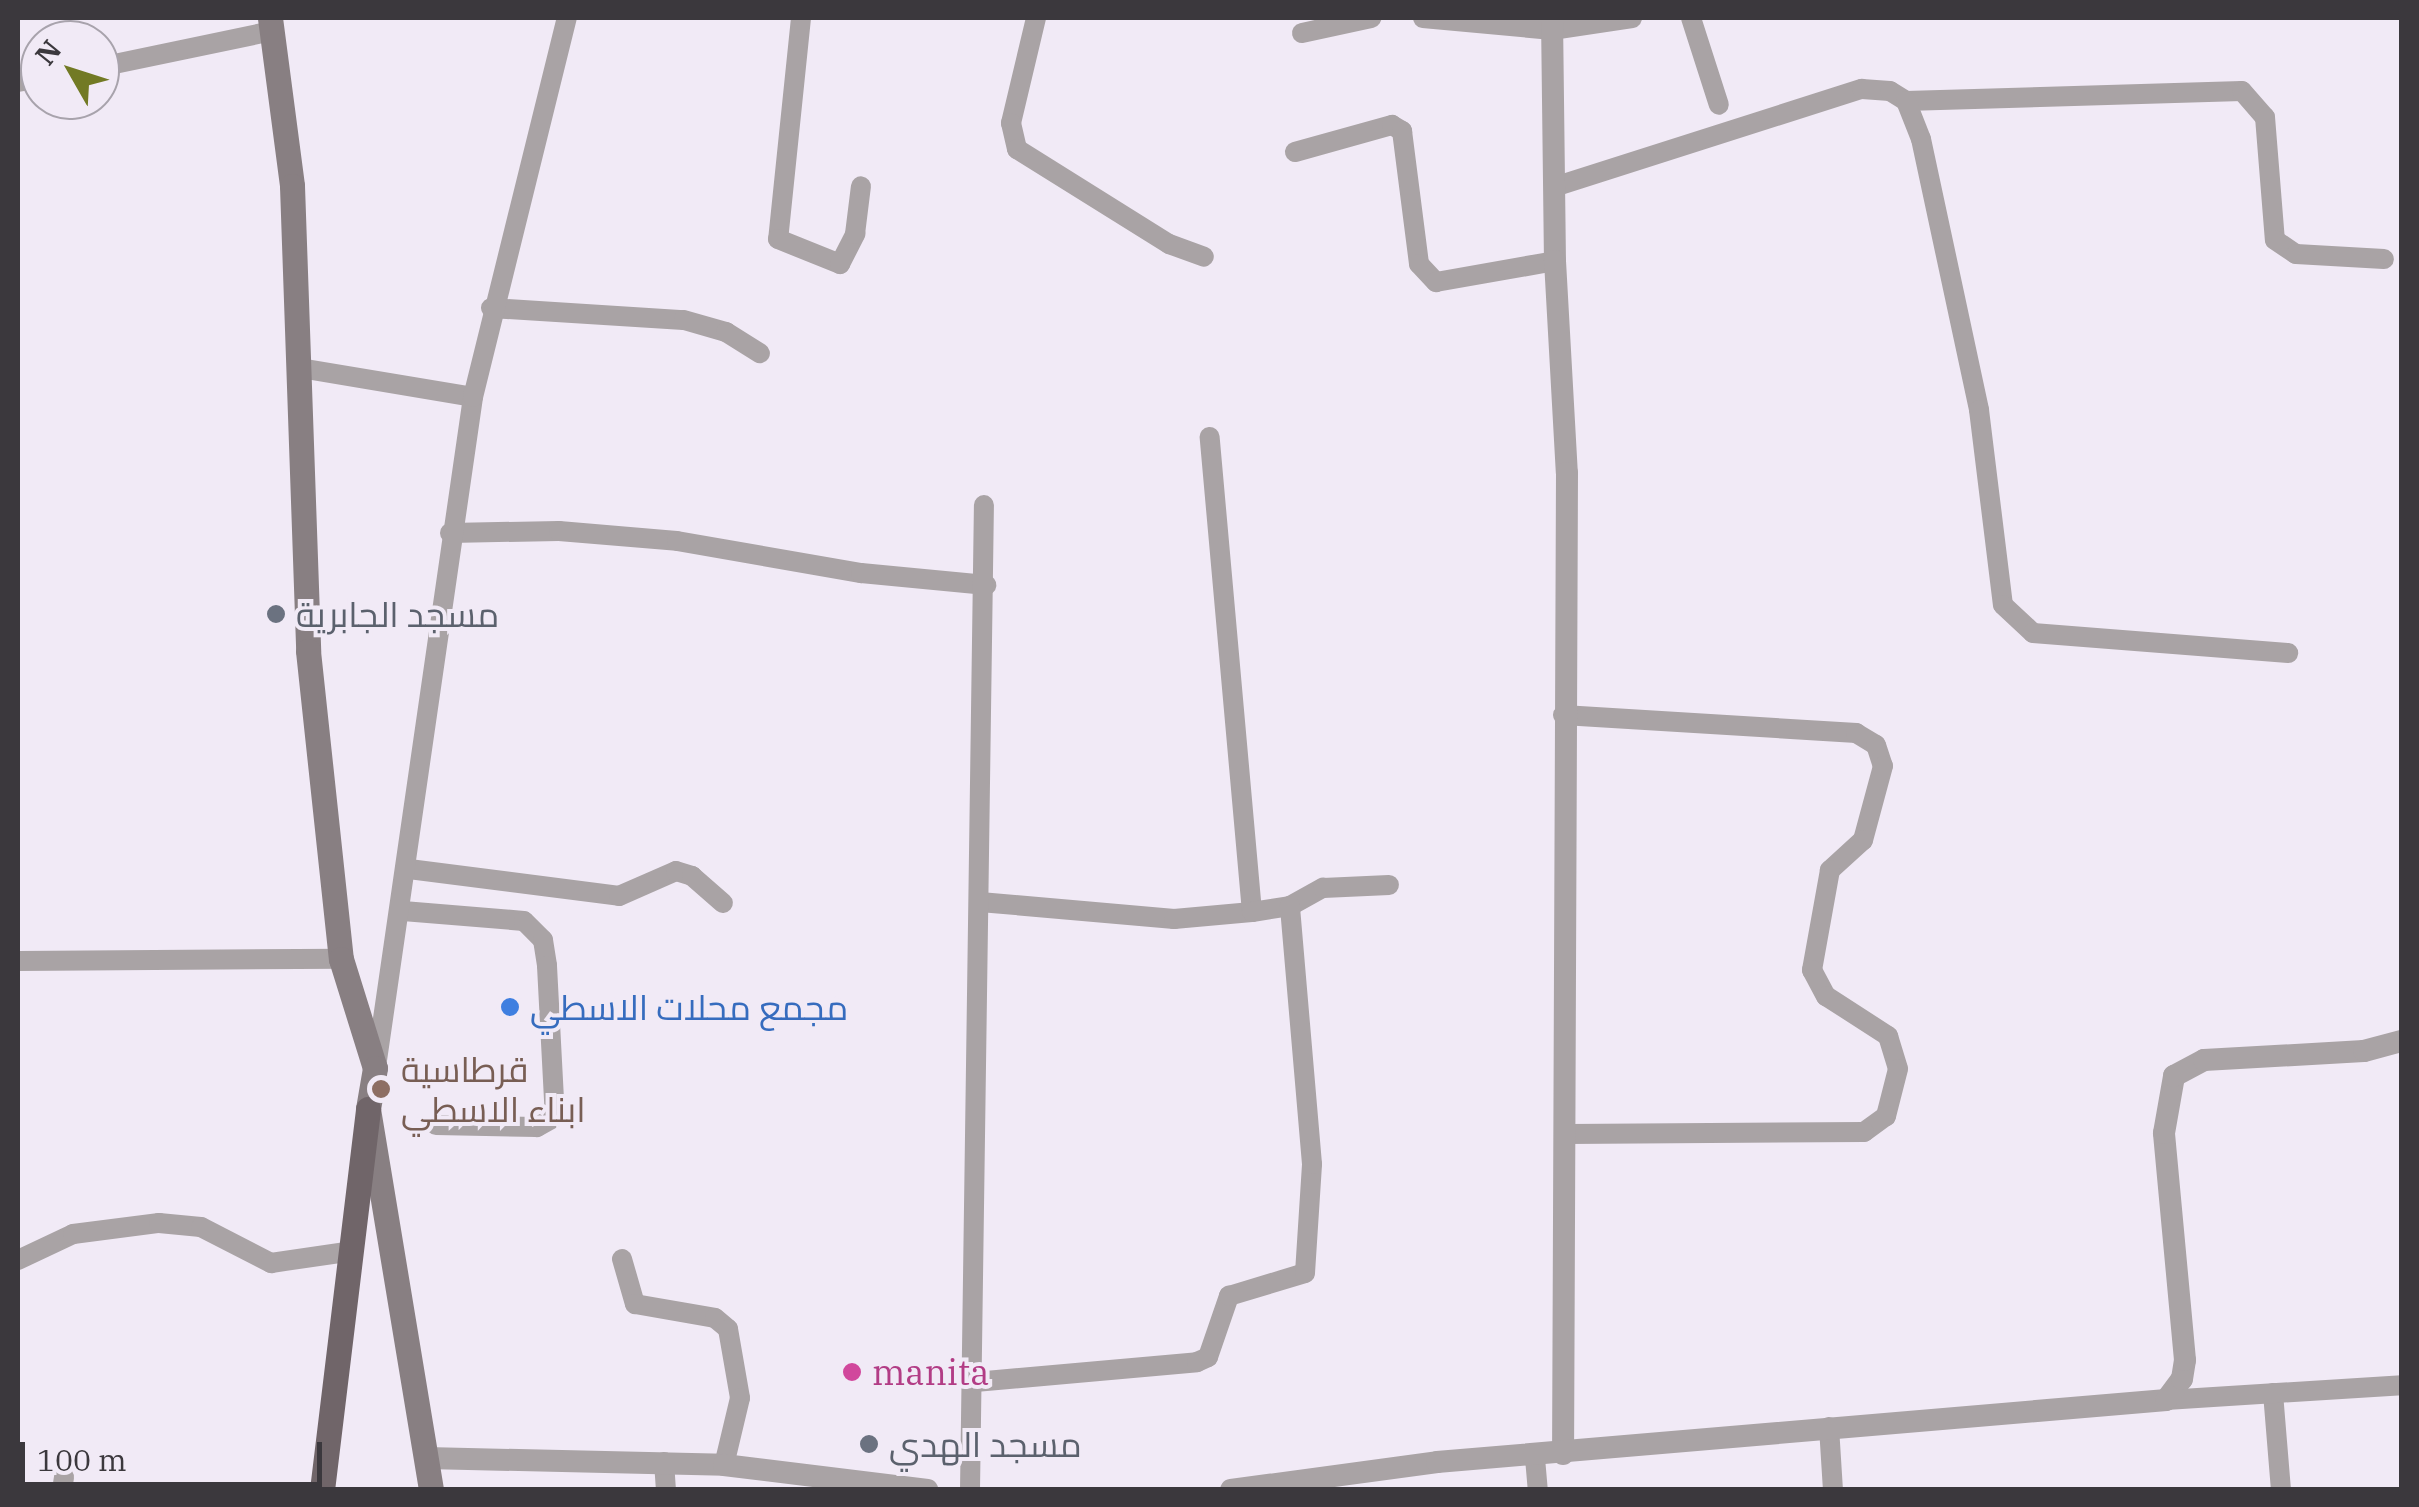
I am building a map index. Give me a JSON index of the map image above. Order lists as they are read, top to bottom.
{
  "places": [
    "مسجد الجابرية",
    "مجمع محلات الاسطي",
    "قرطاسية ابناء الاسطي",
    "manita",
    "مسجد الهدي"
  ],
  "scale_bar": "100 m",
  "north": "top left"
}
